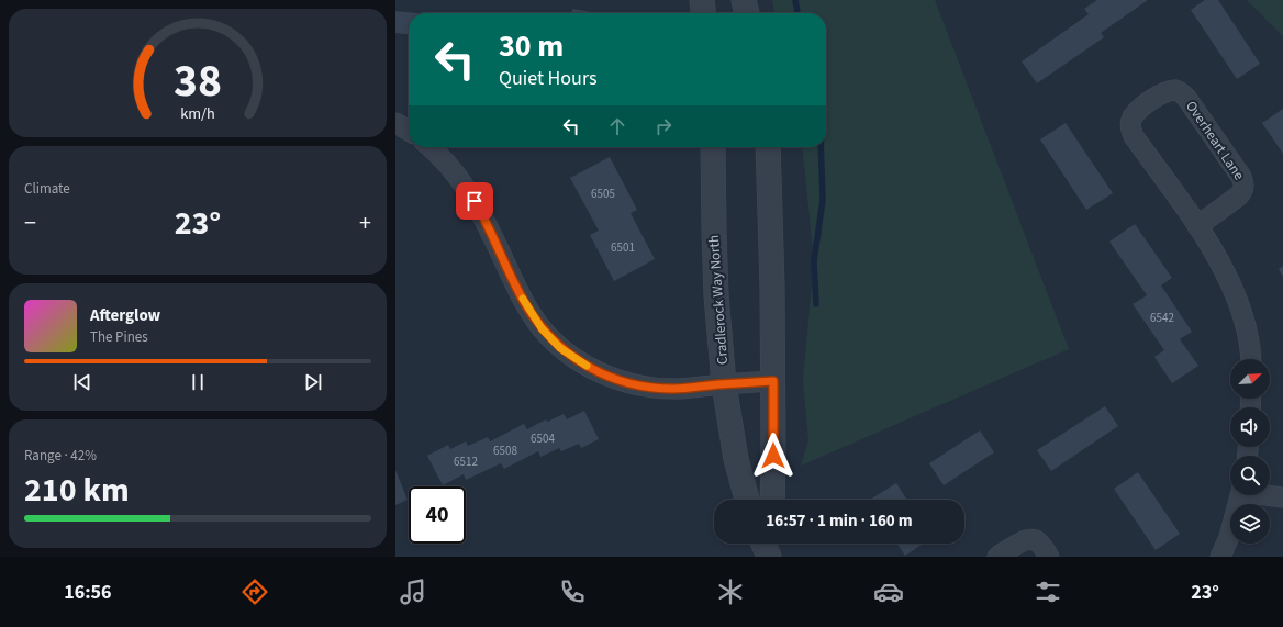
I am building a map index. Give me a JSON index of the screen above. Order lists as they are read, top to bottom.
{
  "streets": {
    "street": ["Overheart Lane", "Cradlerock Way North"]
  },
  "house_numbers": [
    "6505",
    "6501",
    "6542",
    "6504",
    "6508",
    "6512"
  ],
  "north": "top right",
  "page": {
    "turn": ["30 m", "Quiet Hours"],
    "tile": [
      "Climate",
      ["Range · 42%", "210 km"]
    ],
    "heat": ["−", "23°", "+"],
    "song": ["Afterglow", "The Pines"],
    "limit": "40",
    "trip": "16:57 · 1 min · 160 m",
    "tabs": ["16:56", "23°"],
    "gauge": ["38", "km/h"]
  }
}
